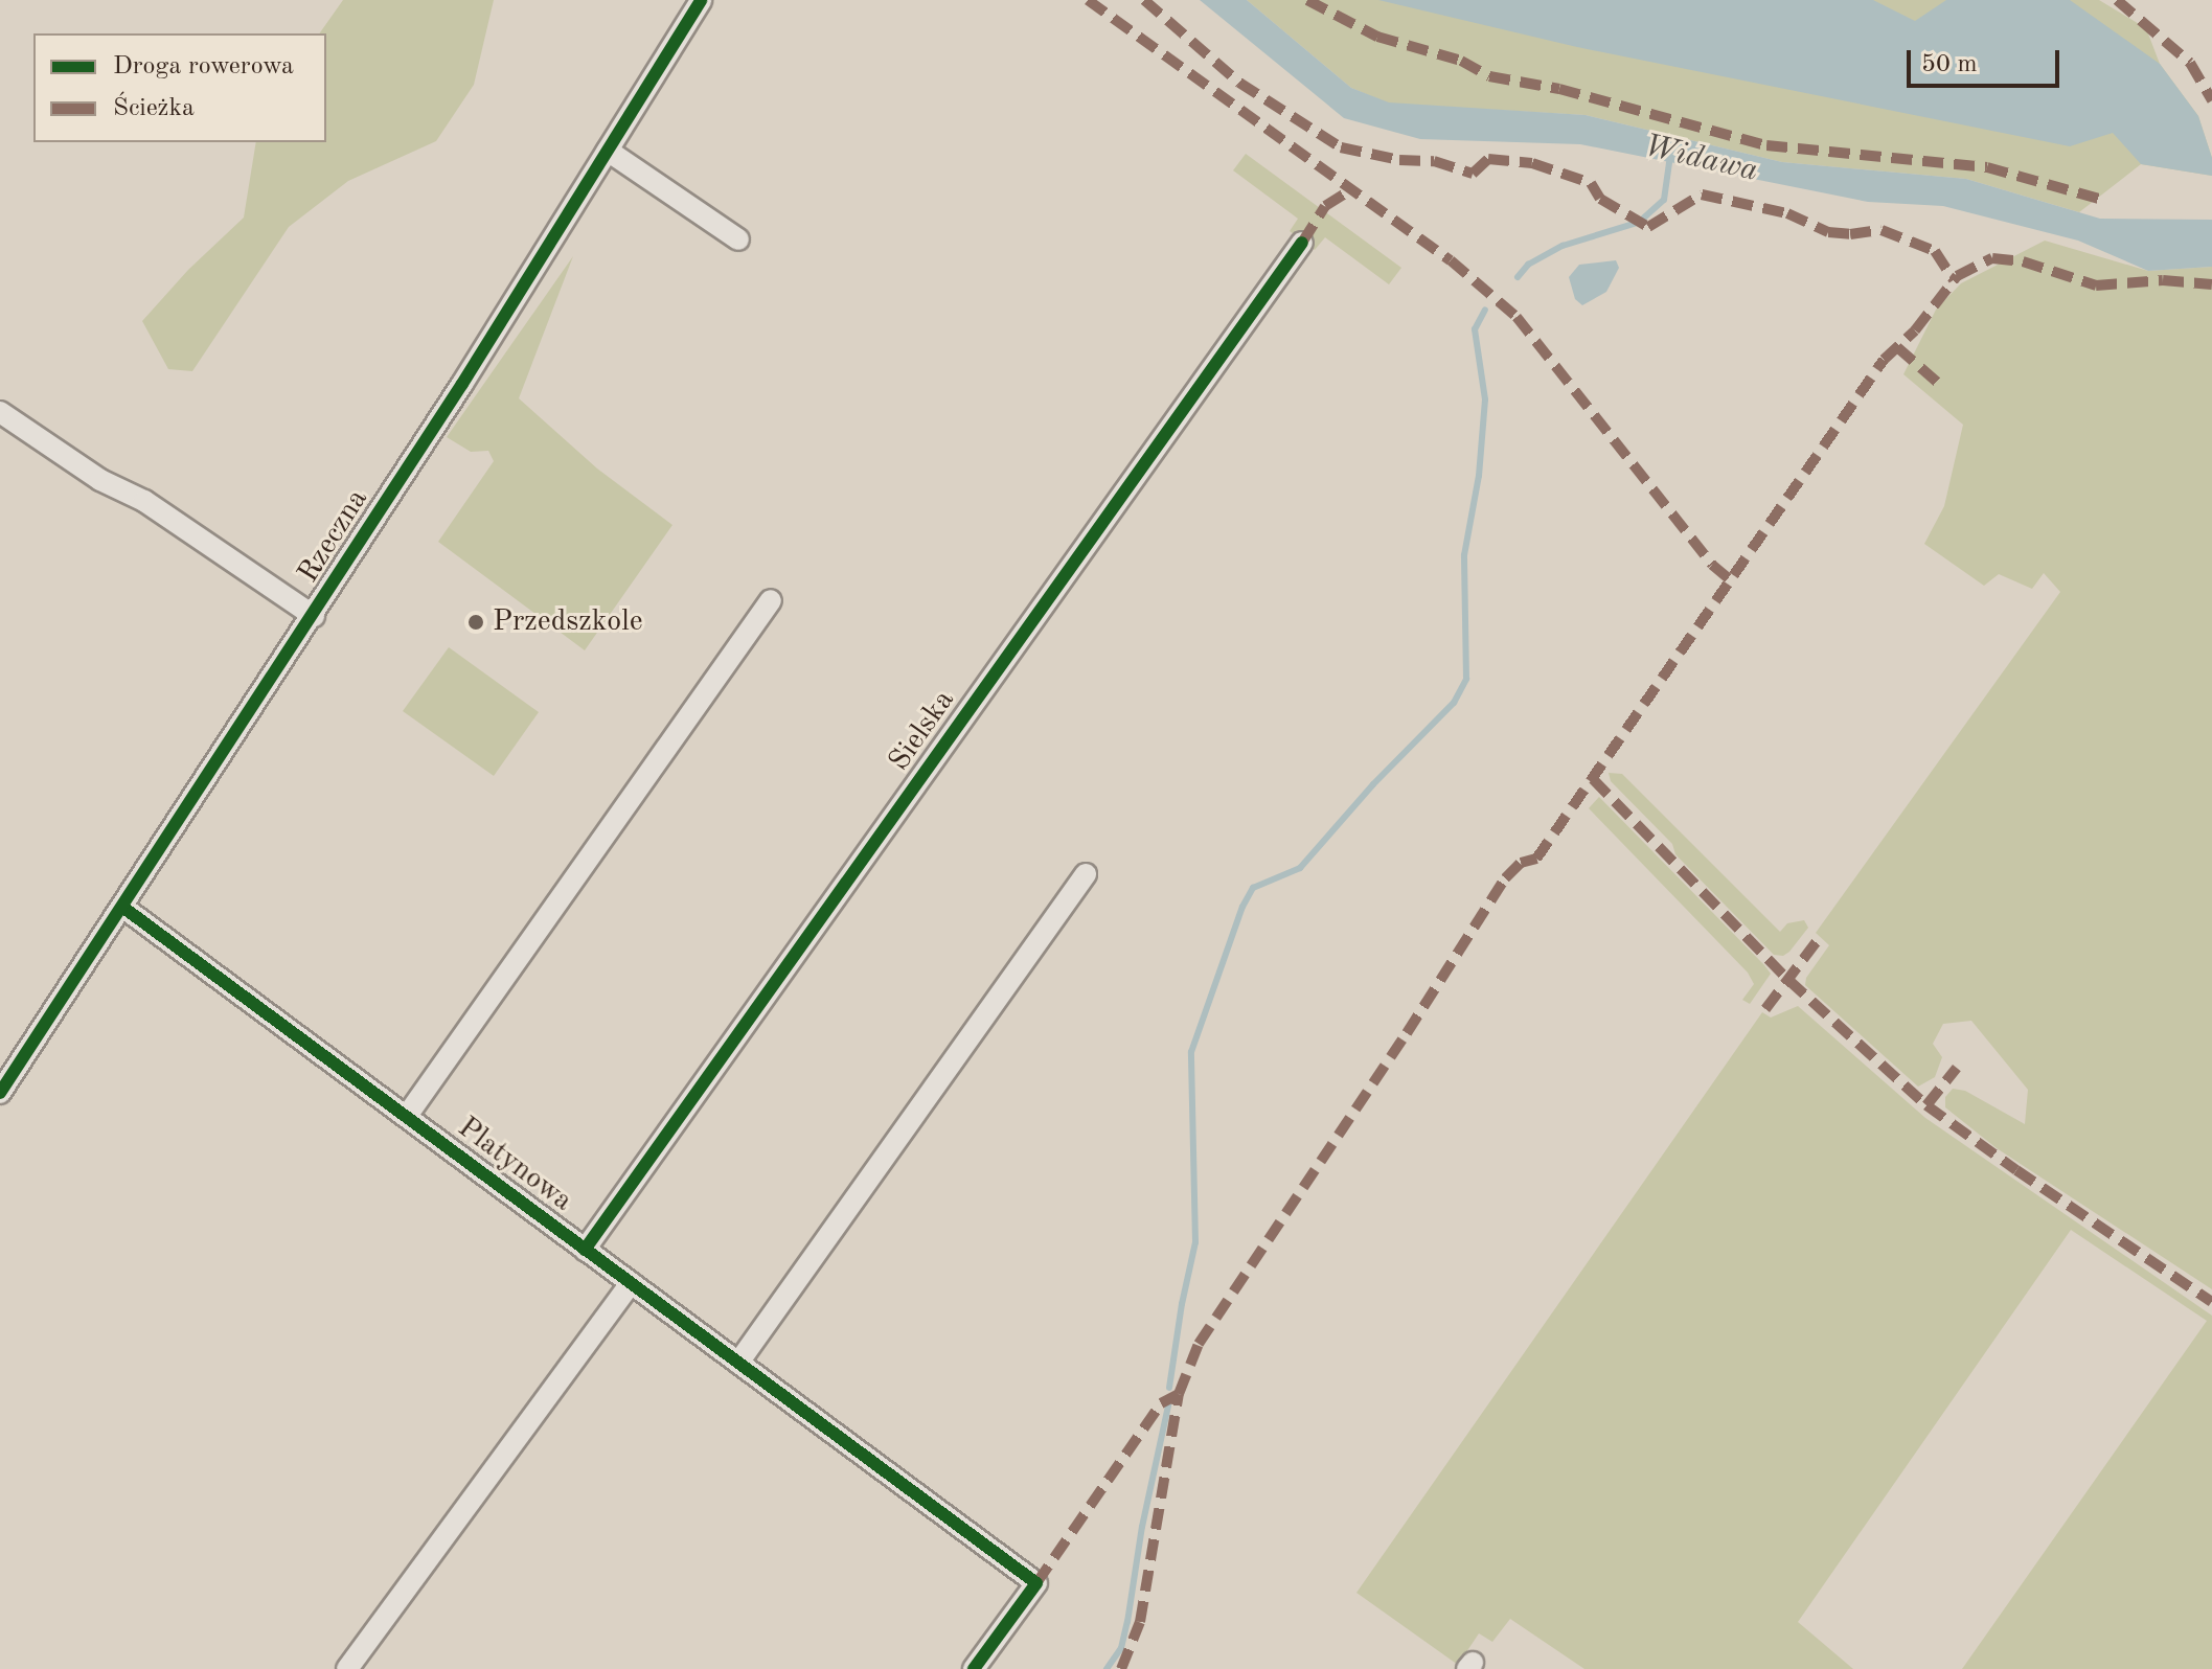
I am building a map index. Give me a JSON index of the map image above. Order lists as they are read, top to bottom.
{
  "streets": {
    "street": ["Rzeczna", "Sielska", "Platynowa"]
  },
  "crossings": [
    ["Rzeczna", "Platynowa"],
    ["Sielska", "Platynowa"]
  ],
  "water": ["Widawa"],
  "places": ["Przedszkole"],
  "legend": ["Droga rowerowa", "Ścieżka"],
  "scale_bar": "50 m"
}
